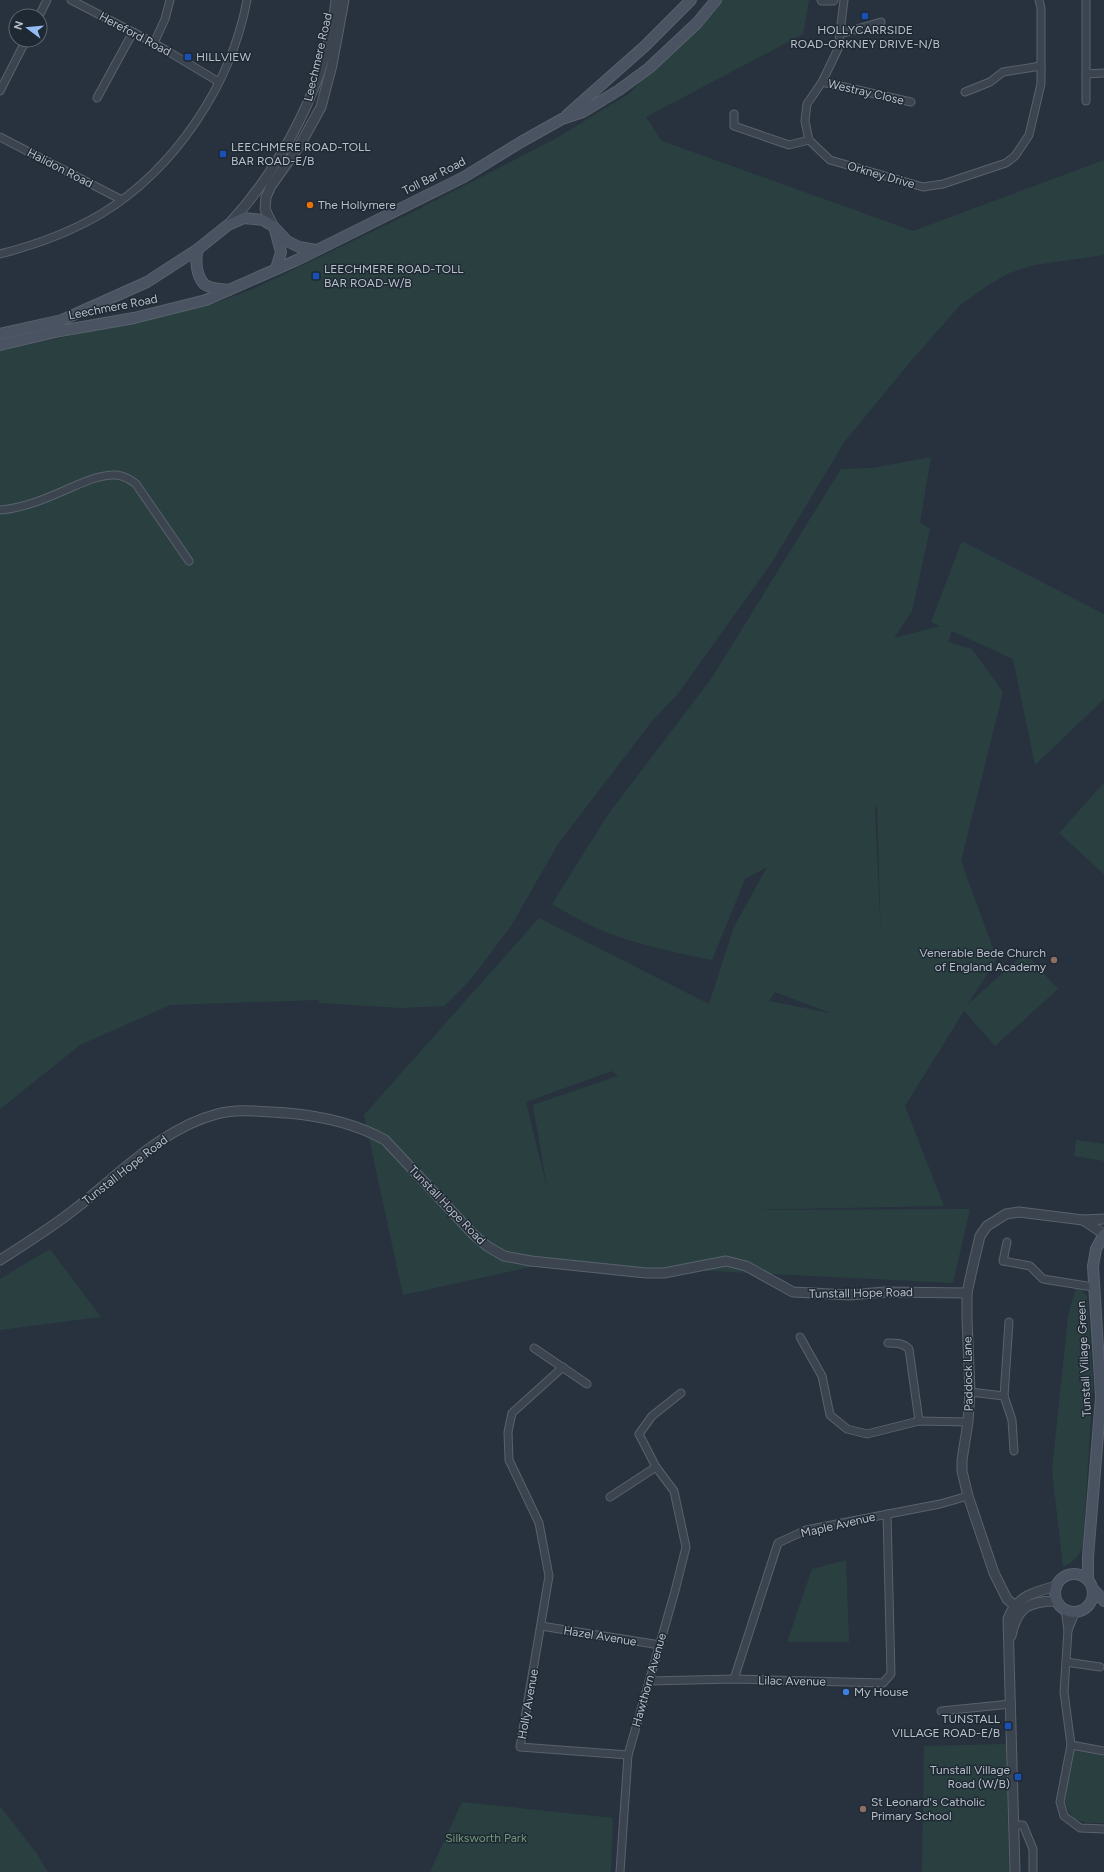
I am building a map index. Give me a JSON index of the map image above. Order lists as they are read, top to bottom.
{
  "streets": {
    "main road": ["Leechmere Road", "Toll Bar Road", "Tunstall Village Green"],
    "street": [
      "Hereford Road",
      "Westray Close",
      "Halidon Road",
      "Orkney Drive",
      "Tunstall Hope Road",
      "Paddock Lane",
      "Maple Avenue",
      "Hazel Avenue",
      "Hawthorn Avenue",
      "Lilac Avenue",
      "Holly Avenue"
    ]
  },
  "crossings": [
    ["Leechmere Road", "Toll Bar Road"],
    ["Tunstall Hope Road", "Paddock Lane"],
    ["Tunstall Village Green", "Paddock Lane"],
    ["Paddock Lane", "Maple Avenue"],
    ["Maple Avenue", "Lilac Avenue"],
    ["Hazel Avenue", "Hawthorn Avenue"],
    ["Hazel Avenue", "Holly Avenue"],
    ["Hawthorn Avenue", "Lilac Avenue"],
    ["Hawthorn Avenue", "Holly Avenue"]
  ],
  "parks": ["Silksworth Park"],
  "places": {
    "transit": [
      "HOLLYCARRSIDE ROAD-ORKNEY DRIVE-N/B",
      "HILLVIEW",
      "LEECHMERE ROAD-TOLL BAR ROAD-E/B",
      "LEECHMERE ROAD-TOLL BAR ROAD-W/B",
      "TUNSTALL VILLAGE ROAD-E/B",
      "Tunstall Village Road (W/B)"
    ],
    "other": [
      "The Hollymere",
      "Venerable Bede Church of England Academy",
      "My House",
      "St Leonard's Catholic Primary School"
    ]
  },
  "north": "left"
}
